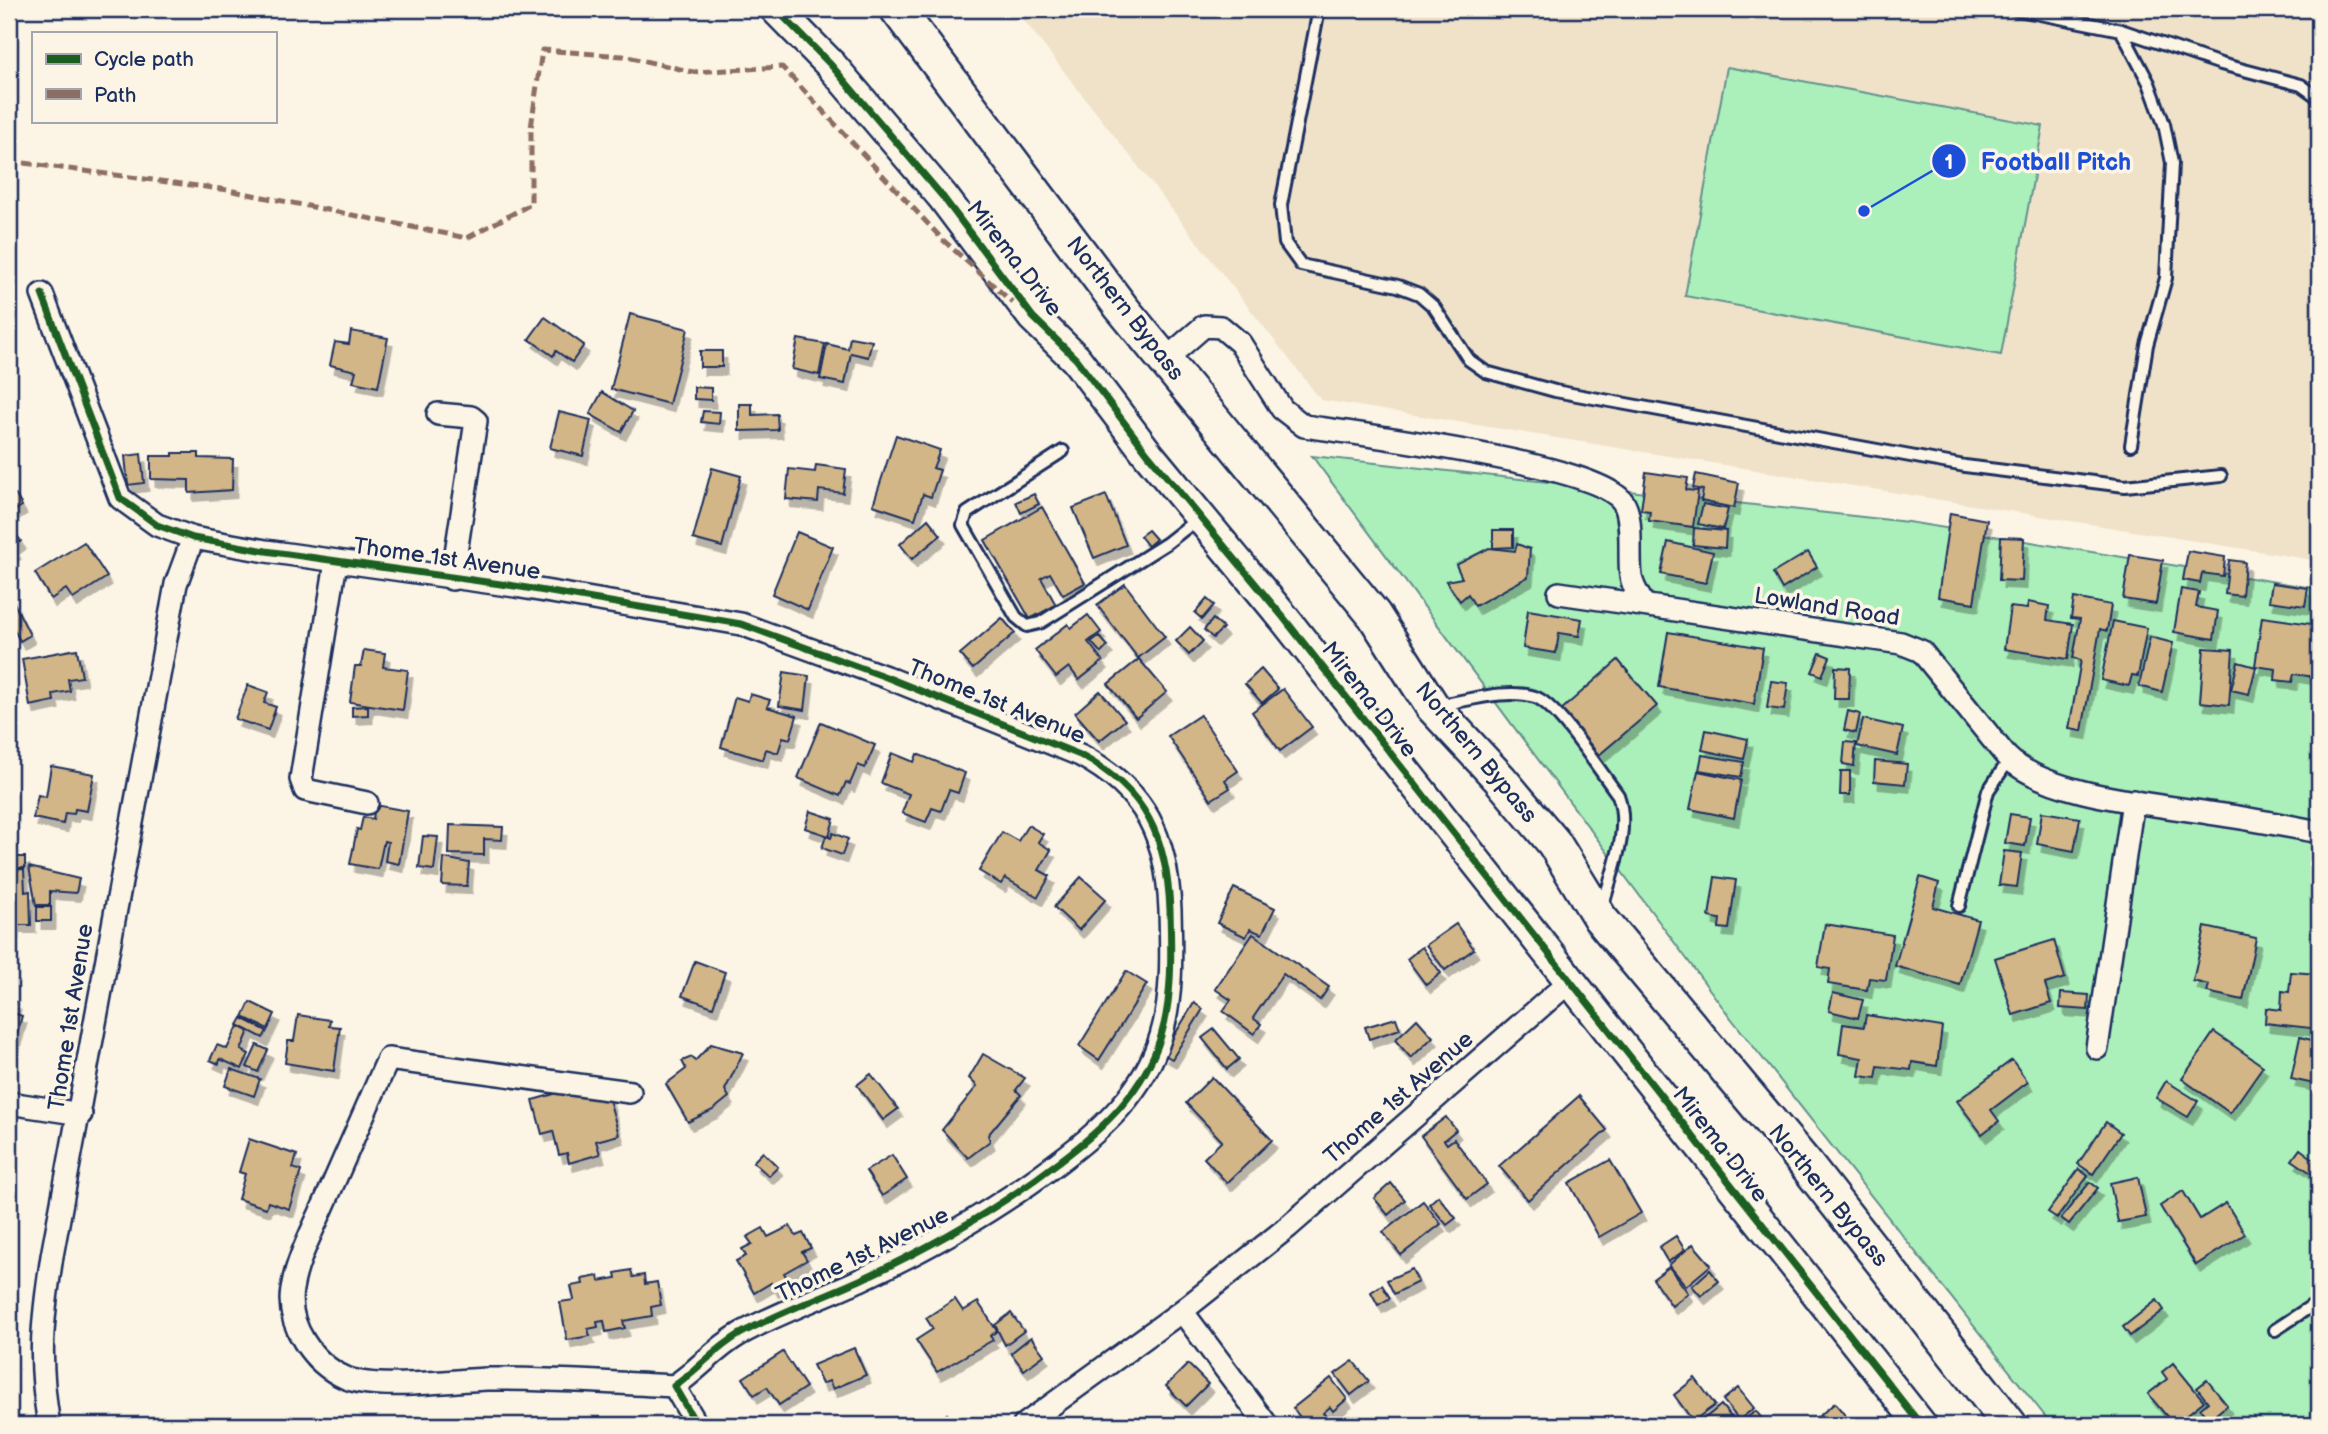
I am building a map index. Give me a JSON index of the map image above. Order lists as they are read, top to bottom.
{
  "streets": {
    "main road": ["Northern Bypass"],
    "street": ["Mirema Drive", "Thome 1st Avenue", "Lowland Road"]
  },
  "crossings": [
    ["Mirema Drive", "Thome 1st Avenue"]
  ],
  "places": ["Football Pitch"],
  "legend": ["Cycle path", "Path"]
}
